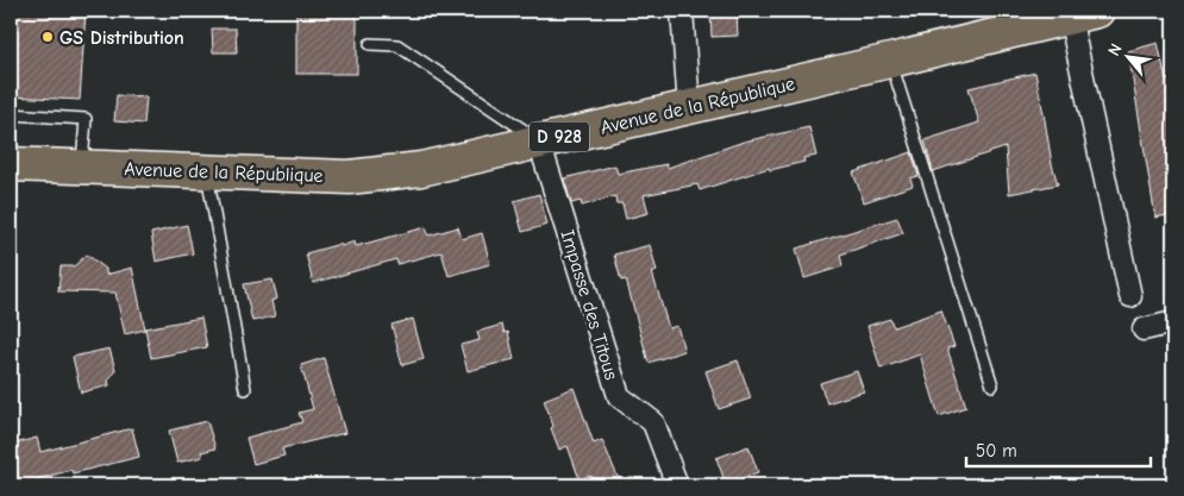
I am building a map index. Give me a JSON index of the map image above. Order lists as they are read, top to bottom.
{
  "streets": {
    "main road": ["Avenue de la République", "D 928"],
    "street": ["Impasse des Titous"]
  },
  "crossings": [
    ["Avenue de la République", "Impasse des Titous"]
  ],
  "places": ["GS Distribution"],
  "scale_bar": "50 m",
  "north": "top left"
}
